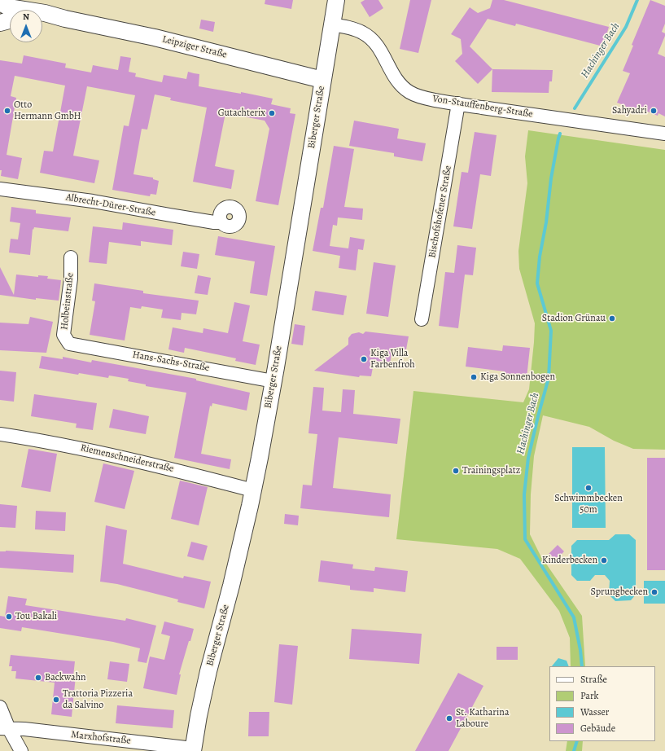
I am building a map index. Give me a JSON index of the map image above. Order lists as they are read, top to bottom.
{
  "streets": {
    "main road": ["Leipziger Straße", "Biberger Straße"],
    "street": [
      "Von-Stauffenberg-Straße",
      "Albrecht-Dürer-Straße",
      "Bischofshofener Straße",
      "Holbeinstraße",
      "Hans-Sachs-Straße",
      "Riemenschneiderstraße",
      "Marxhofstraße"
    ]
  },
  "crossings": [
    ["Leipziger Straße", "Biberger Straße"],
    ["Von-Stauffenberg-Straße", "Biberger Straße"],
    ["Von-Stauffenberg-Straße", "Bischofshofener Straße"],
    ["Biberger Straße", "Hans-Sachs-Straße"],
    ["Biberger Straße", "Riemenschneiderstraße"],
    ["Biberger Straße", "Marxhofstraße"],
    ["Holbeinstraße", "Hans-Sachs-Straße"]
  ],
  "water": ["Hachinger Bach"],
  "places": [
    "Otto Hermann GmbH",
    "Sahyadri",
    "Gutachterix",
    "Stadion Grünau",
    "Kiga Villa Farbenfroh",
    "Kiga Sonnenbogen",
    "Trainingsplatz",
    "Schwimmbecken 50m",
    "Kinderbecken",
    "Sprungbecken",
    "Tou Bakali",
    "Backwahn",
    "Trattoria Pizzeria da Salvino",
    "St. Katharina Laboure"
  ],
  "legend": [
    "Straße",
    "Park",
    "Wasser",
    "Gebäude"
  ],
  "north": "top"
}
